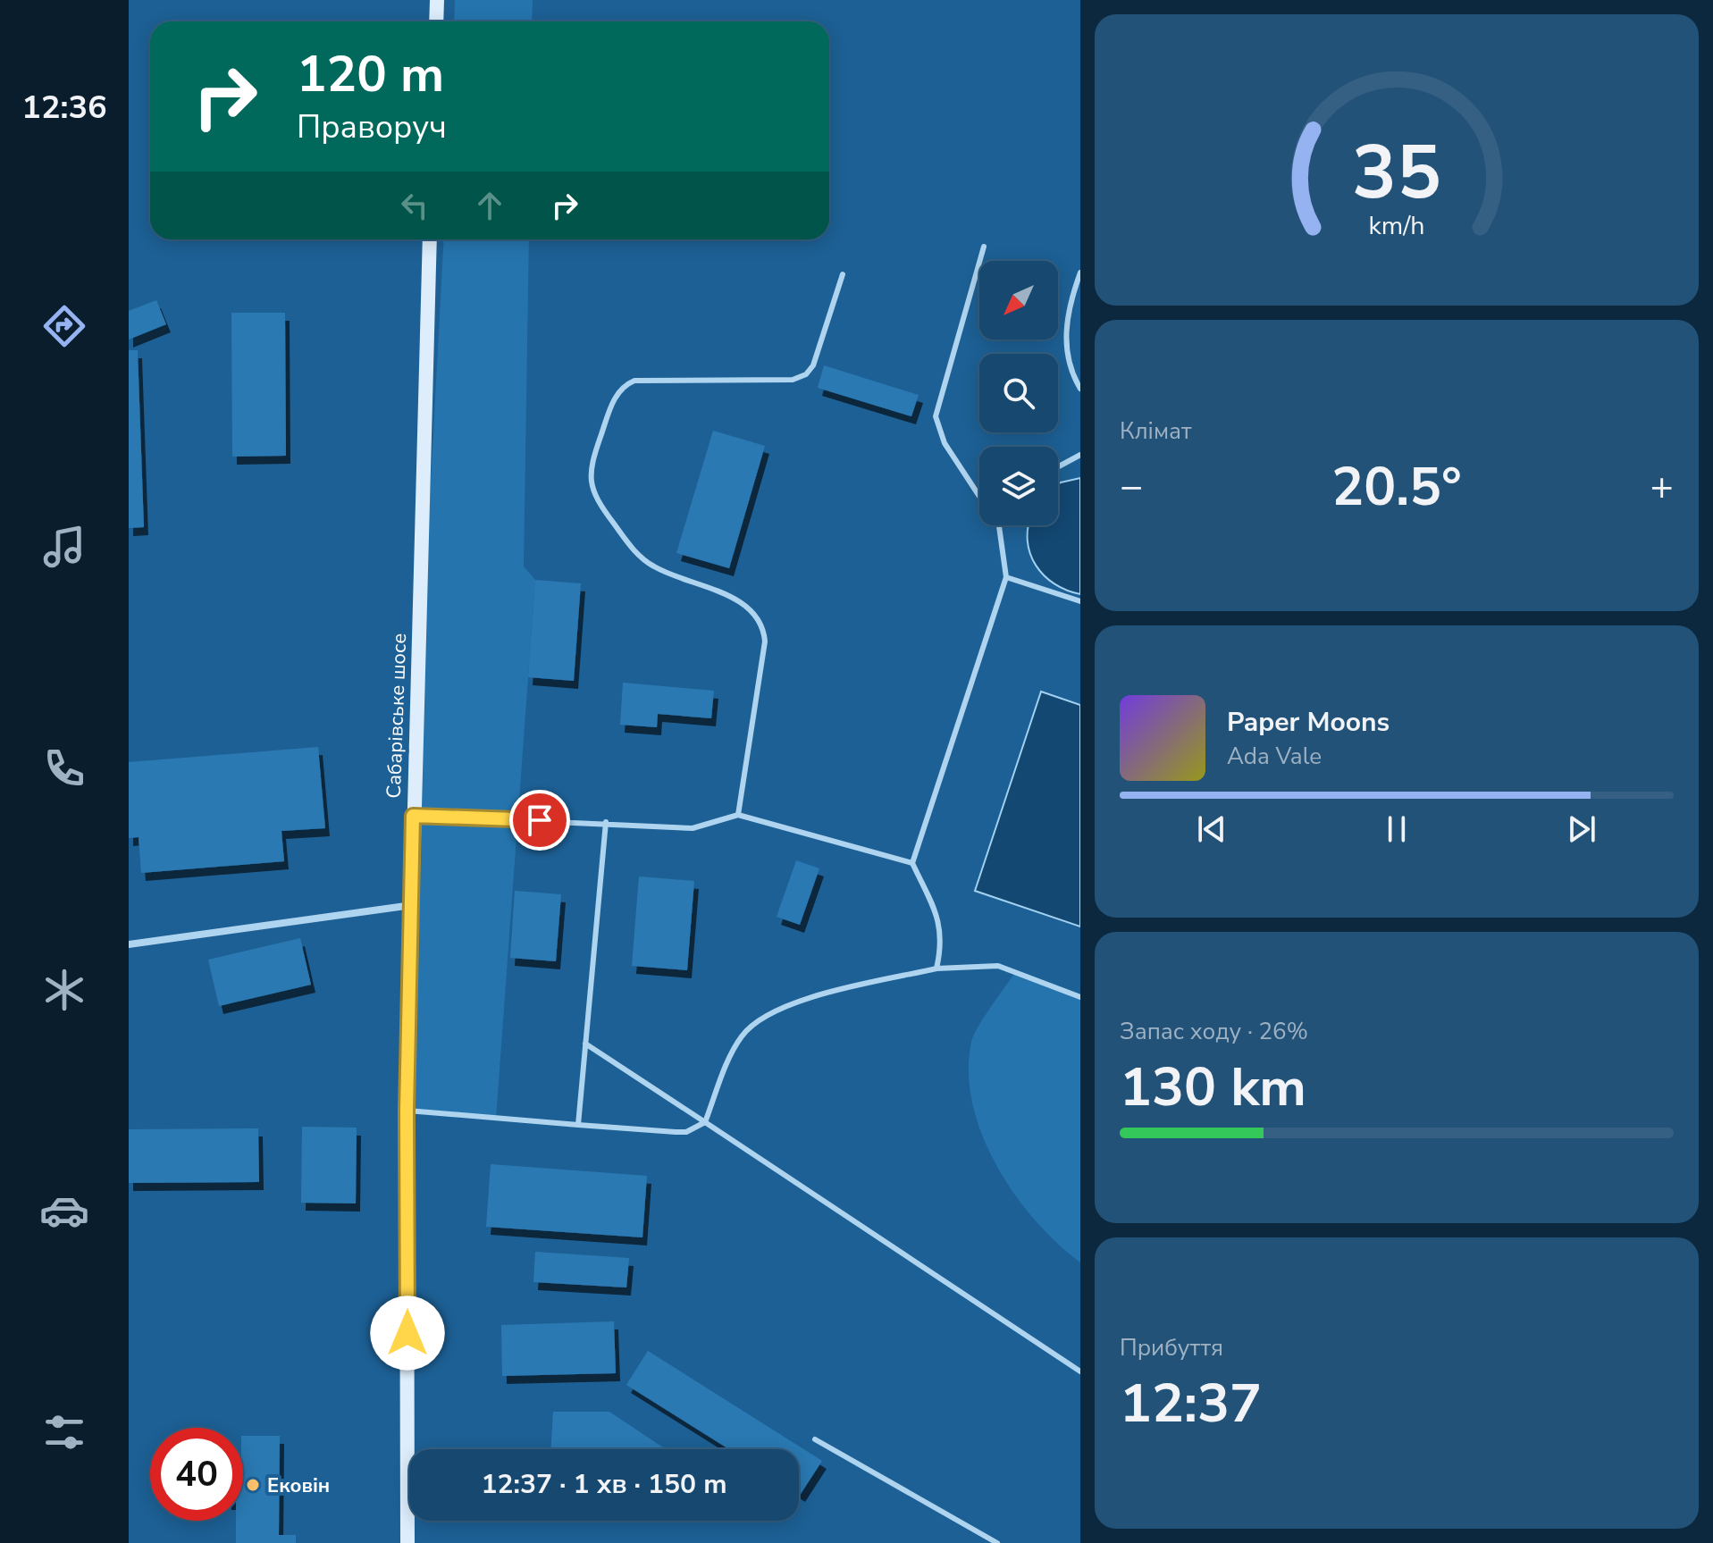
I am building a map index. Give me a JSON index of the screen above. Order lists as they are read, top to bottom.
{
  "streets": {
    "street": ["Сабарівське шосе"]
  },
  "places": ["Ековін"],
  "north": "bottom left",
  "page": {
    "tabs": "12:36",
    "turn": ["120 m", "Праворуч"],
    "tile": [
      "Клімат",
      ["Запас ходу · 26%", "130 km"],
      ["Прибуття", "12:37"]
    ],
    "heat": ["−", "20.5°", "+"],
    "song": ["Paper Moons", "Ada Vale"],
    "limit": "40",
    "trip": "12:37 · 1 хв · 150 m",
    "gauge": ["35", "km/h"]
  }
}
